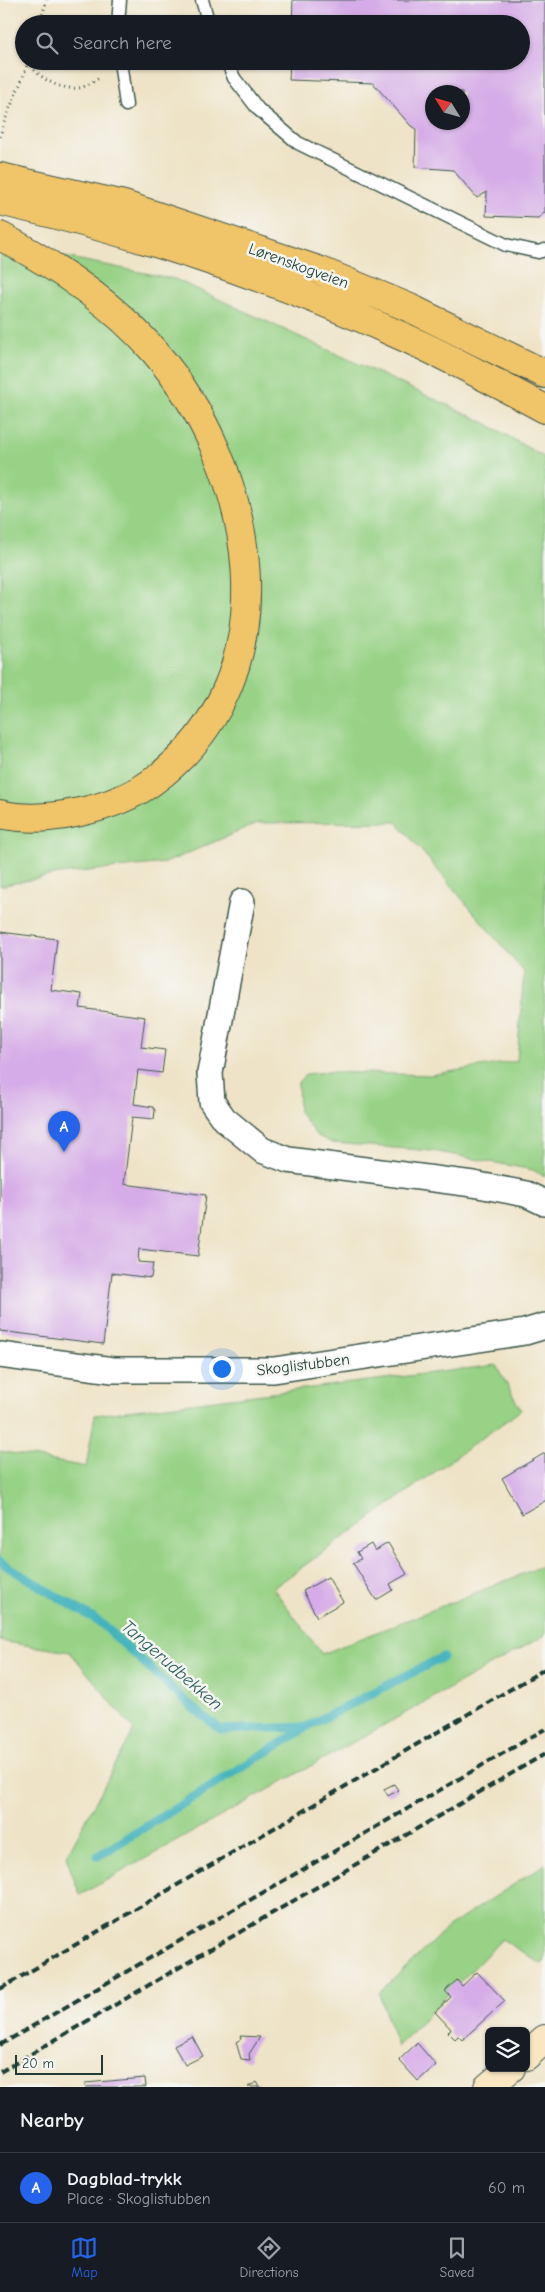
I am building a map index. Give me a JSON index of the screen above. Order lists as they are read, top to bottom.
{
  "streets": {
    "highway": ["Lørenskogveien"],
    "street": ["Skoglistubben"]
  },
  "water": ["Tangerudbekken"],
  "scale_bar": "20 m",
  "north": "top left",
  "page": {
    "search": "Search here",
    "pins": "A",
    "scale": "20 m",
    "heading": "Nearby",
    "list": [
      {
        "mark": "A",
        "name": "Dagblad-trykk",
        "note": "Place · Skoglistubben",
        "value": "60 m"
      }
    ],
    "nav": ["Map", "Directions", "Saved"]
  }
}
